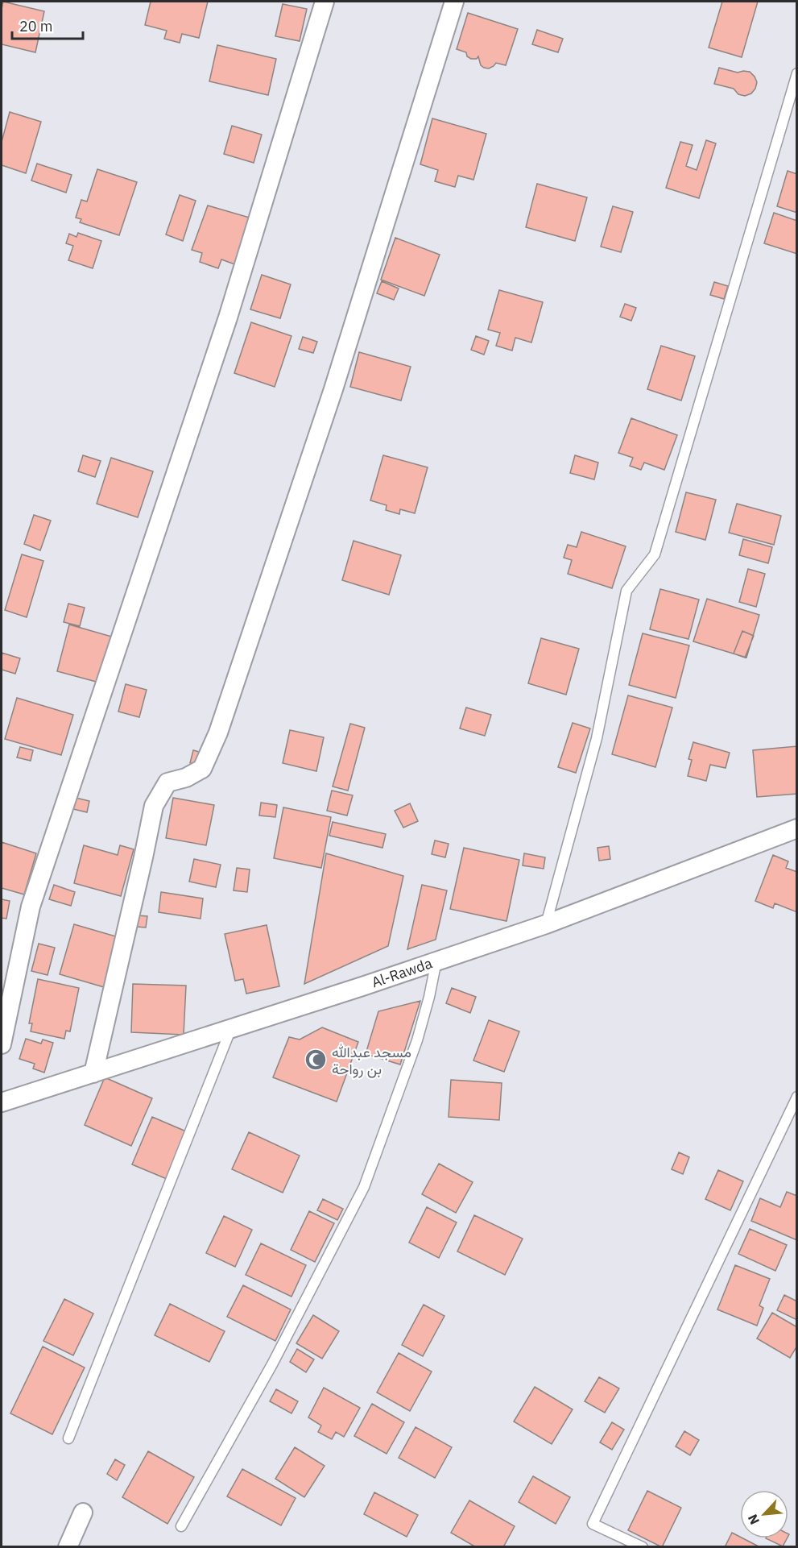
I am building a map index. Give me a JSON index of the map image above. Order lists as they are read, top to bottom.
{
  "streets": {
    "street": ["Al-Rawda"]
  },
  "places": {
    "mosque": ["مسجد عبدالله بن رواحة"]
  },
  "scale_bar": "20 m",
  "north": "bottom left"
}
